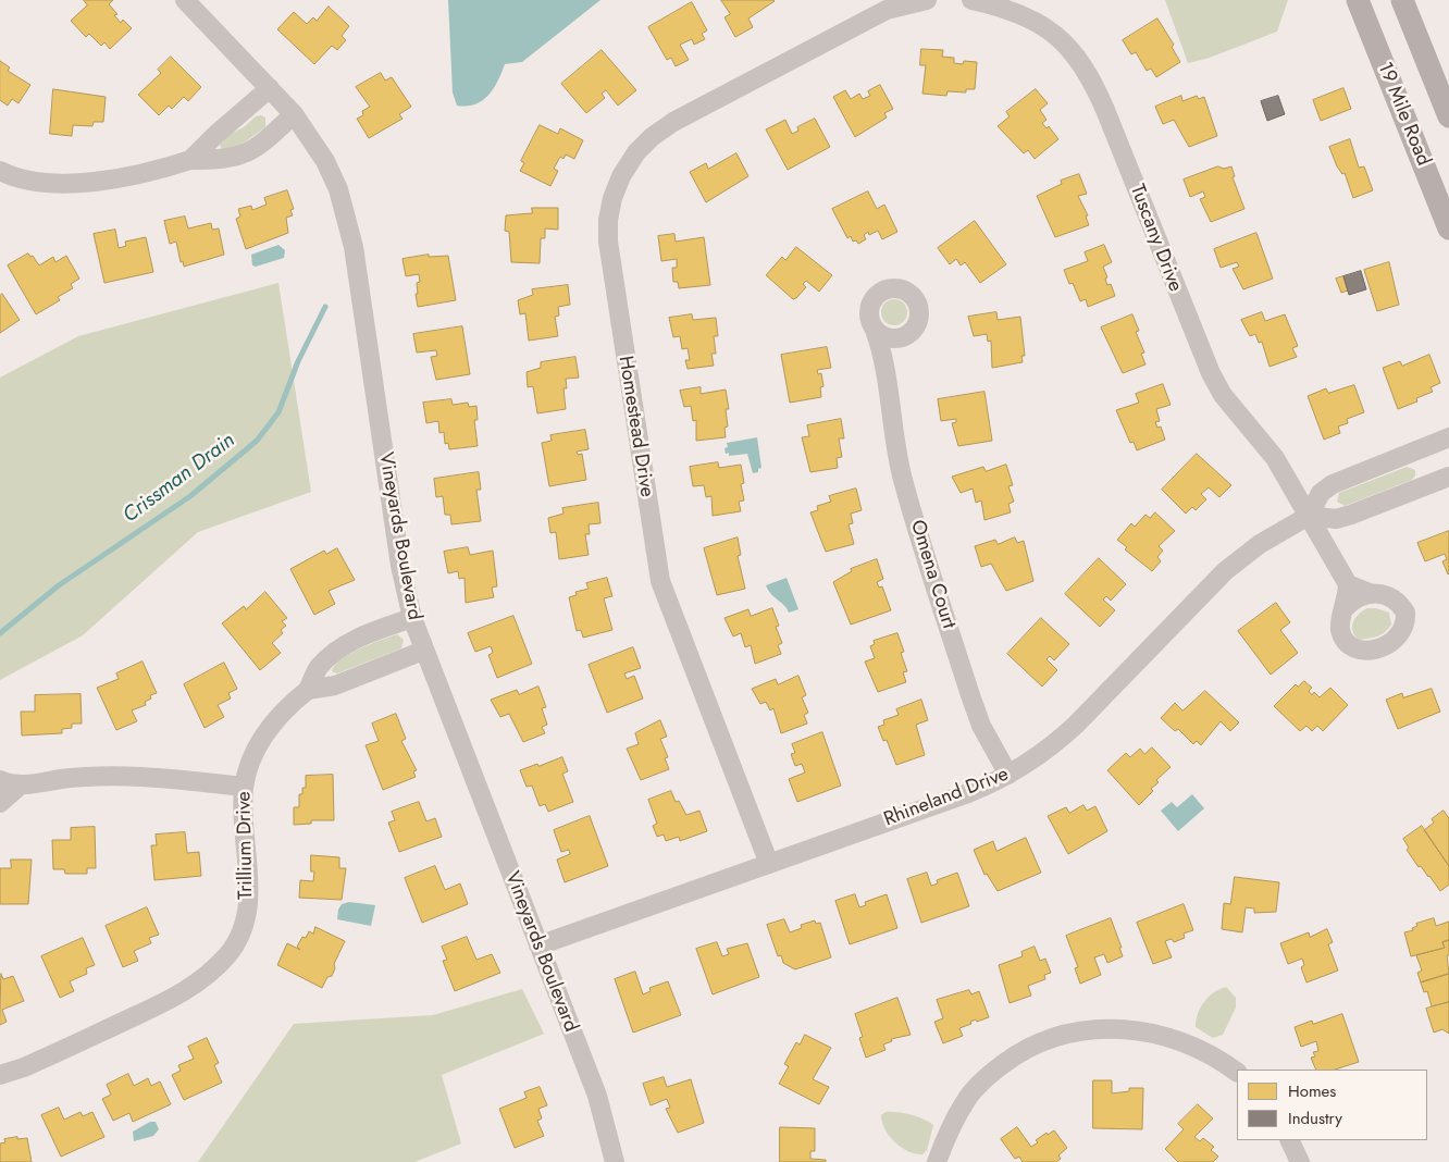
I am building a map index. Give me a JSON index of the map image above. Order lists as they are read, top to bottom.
{
  "streets": {
    "main road": ["19 Mile Road"],
    "street": [
      "Tuscany Drive",
      "Homestead Drive",
      "Vineyards Boulevard",
      "Omena Court",
      "Rhineland Drive",
      "Trillium Drive"
    ]
  },
  "crossings": [
    ["Tuscany Drive", "Rhineland Drive"],
    ["Homestead Drive", "Rhineland Drive"],
    ["Vineyards Boulevard", "Rhineland Drive"],
    ["Vineyards Boulevard", "Trillium Drive"],
    ["Omena Court", "Rhineland Drive"]
  ],
  "water": ["Crissman Drain"],
  "legend": ["Homes", "Industry"]
}
